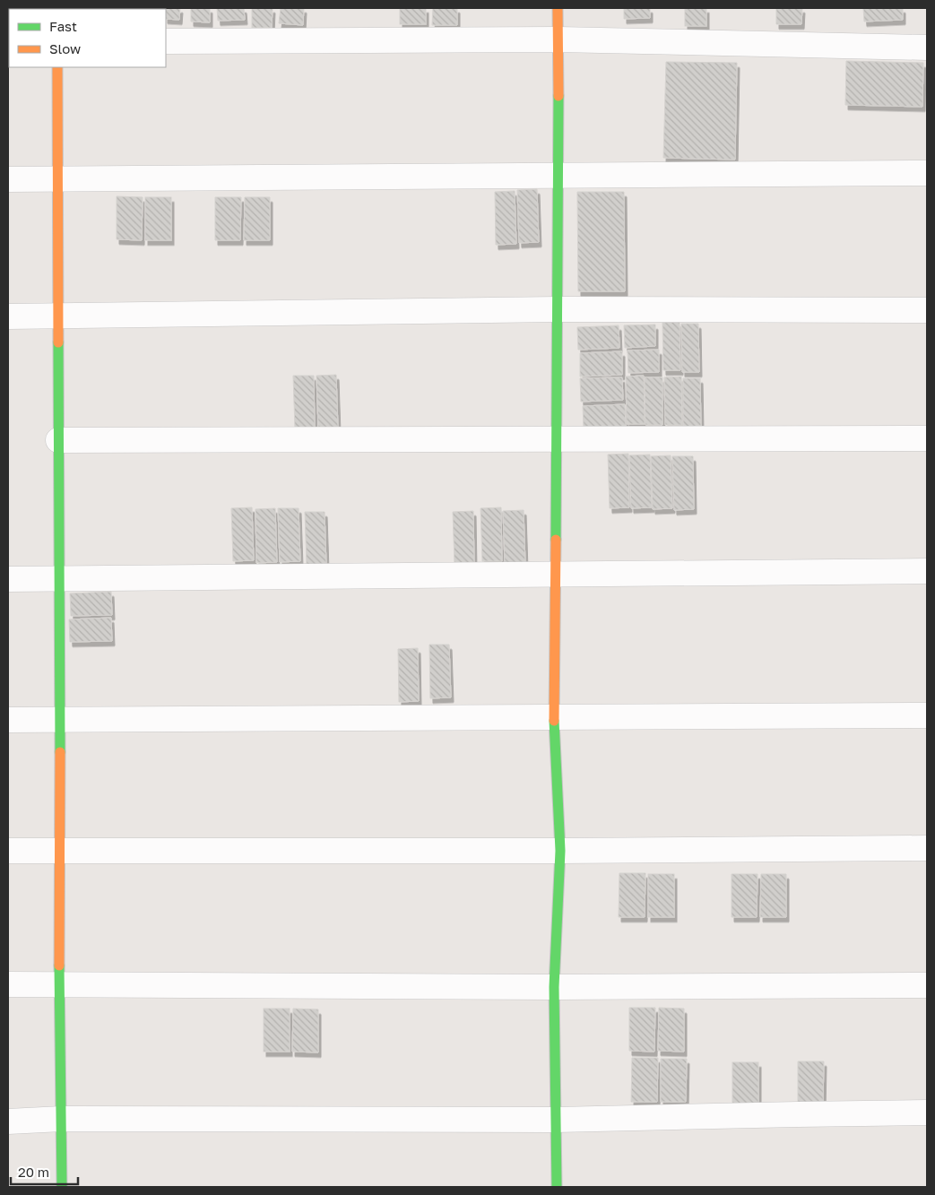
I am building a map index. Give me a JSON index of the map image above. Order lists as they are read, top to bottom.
{
  "legend": ["Fast", "Slow"],
  "scale_bar": "20 m"
}
